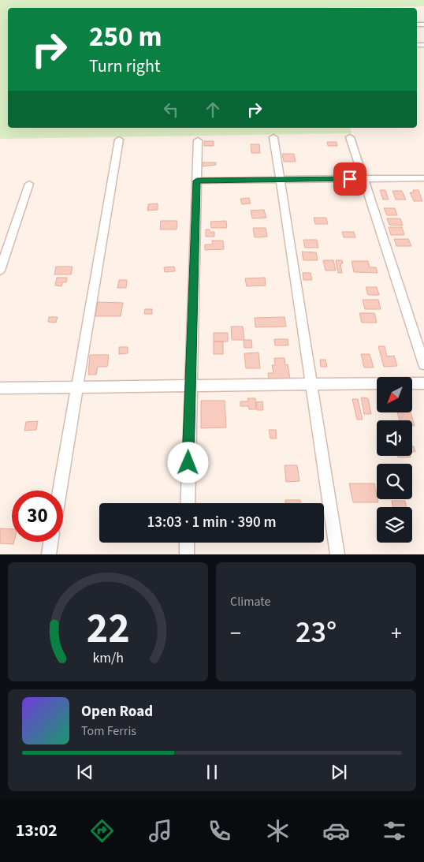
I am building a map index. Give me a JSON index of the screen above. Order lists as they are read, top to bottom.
{
  "north": "bottom left",
  "page": {
    "turn": ["250 m", "Turn right"],
    "limit": "30",
    "trip": "13:03 · 1 min · 390 m",
    "tile": "Climate",
    "heat": ["−", "23°", "+"],
    "song": ["Open Road", "Tom Ferris"],
    "tabs": "13:02",
    "gauge": ["22", "km/h"]
  }
}
